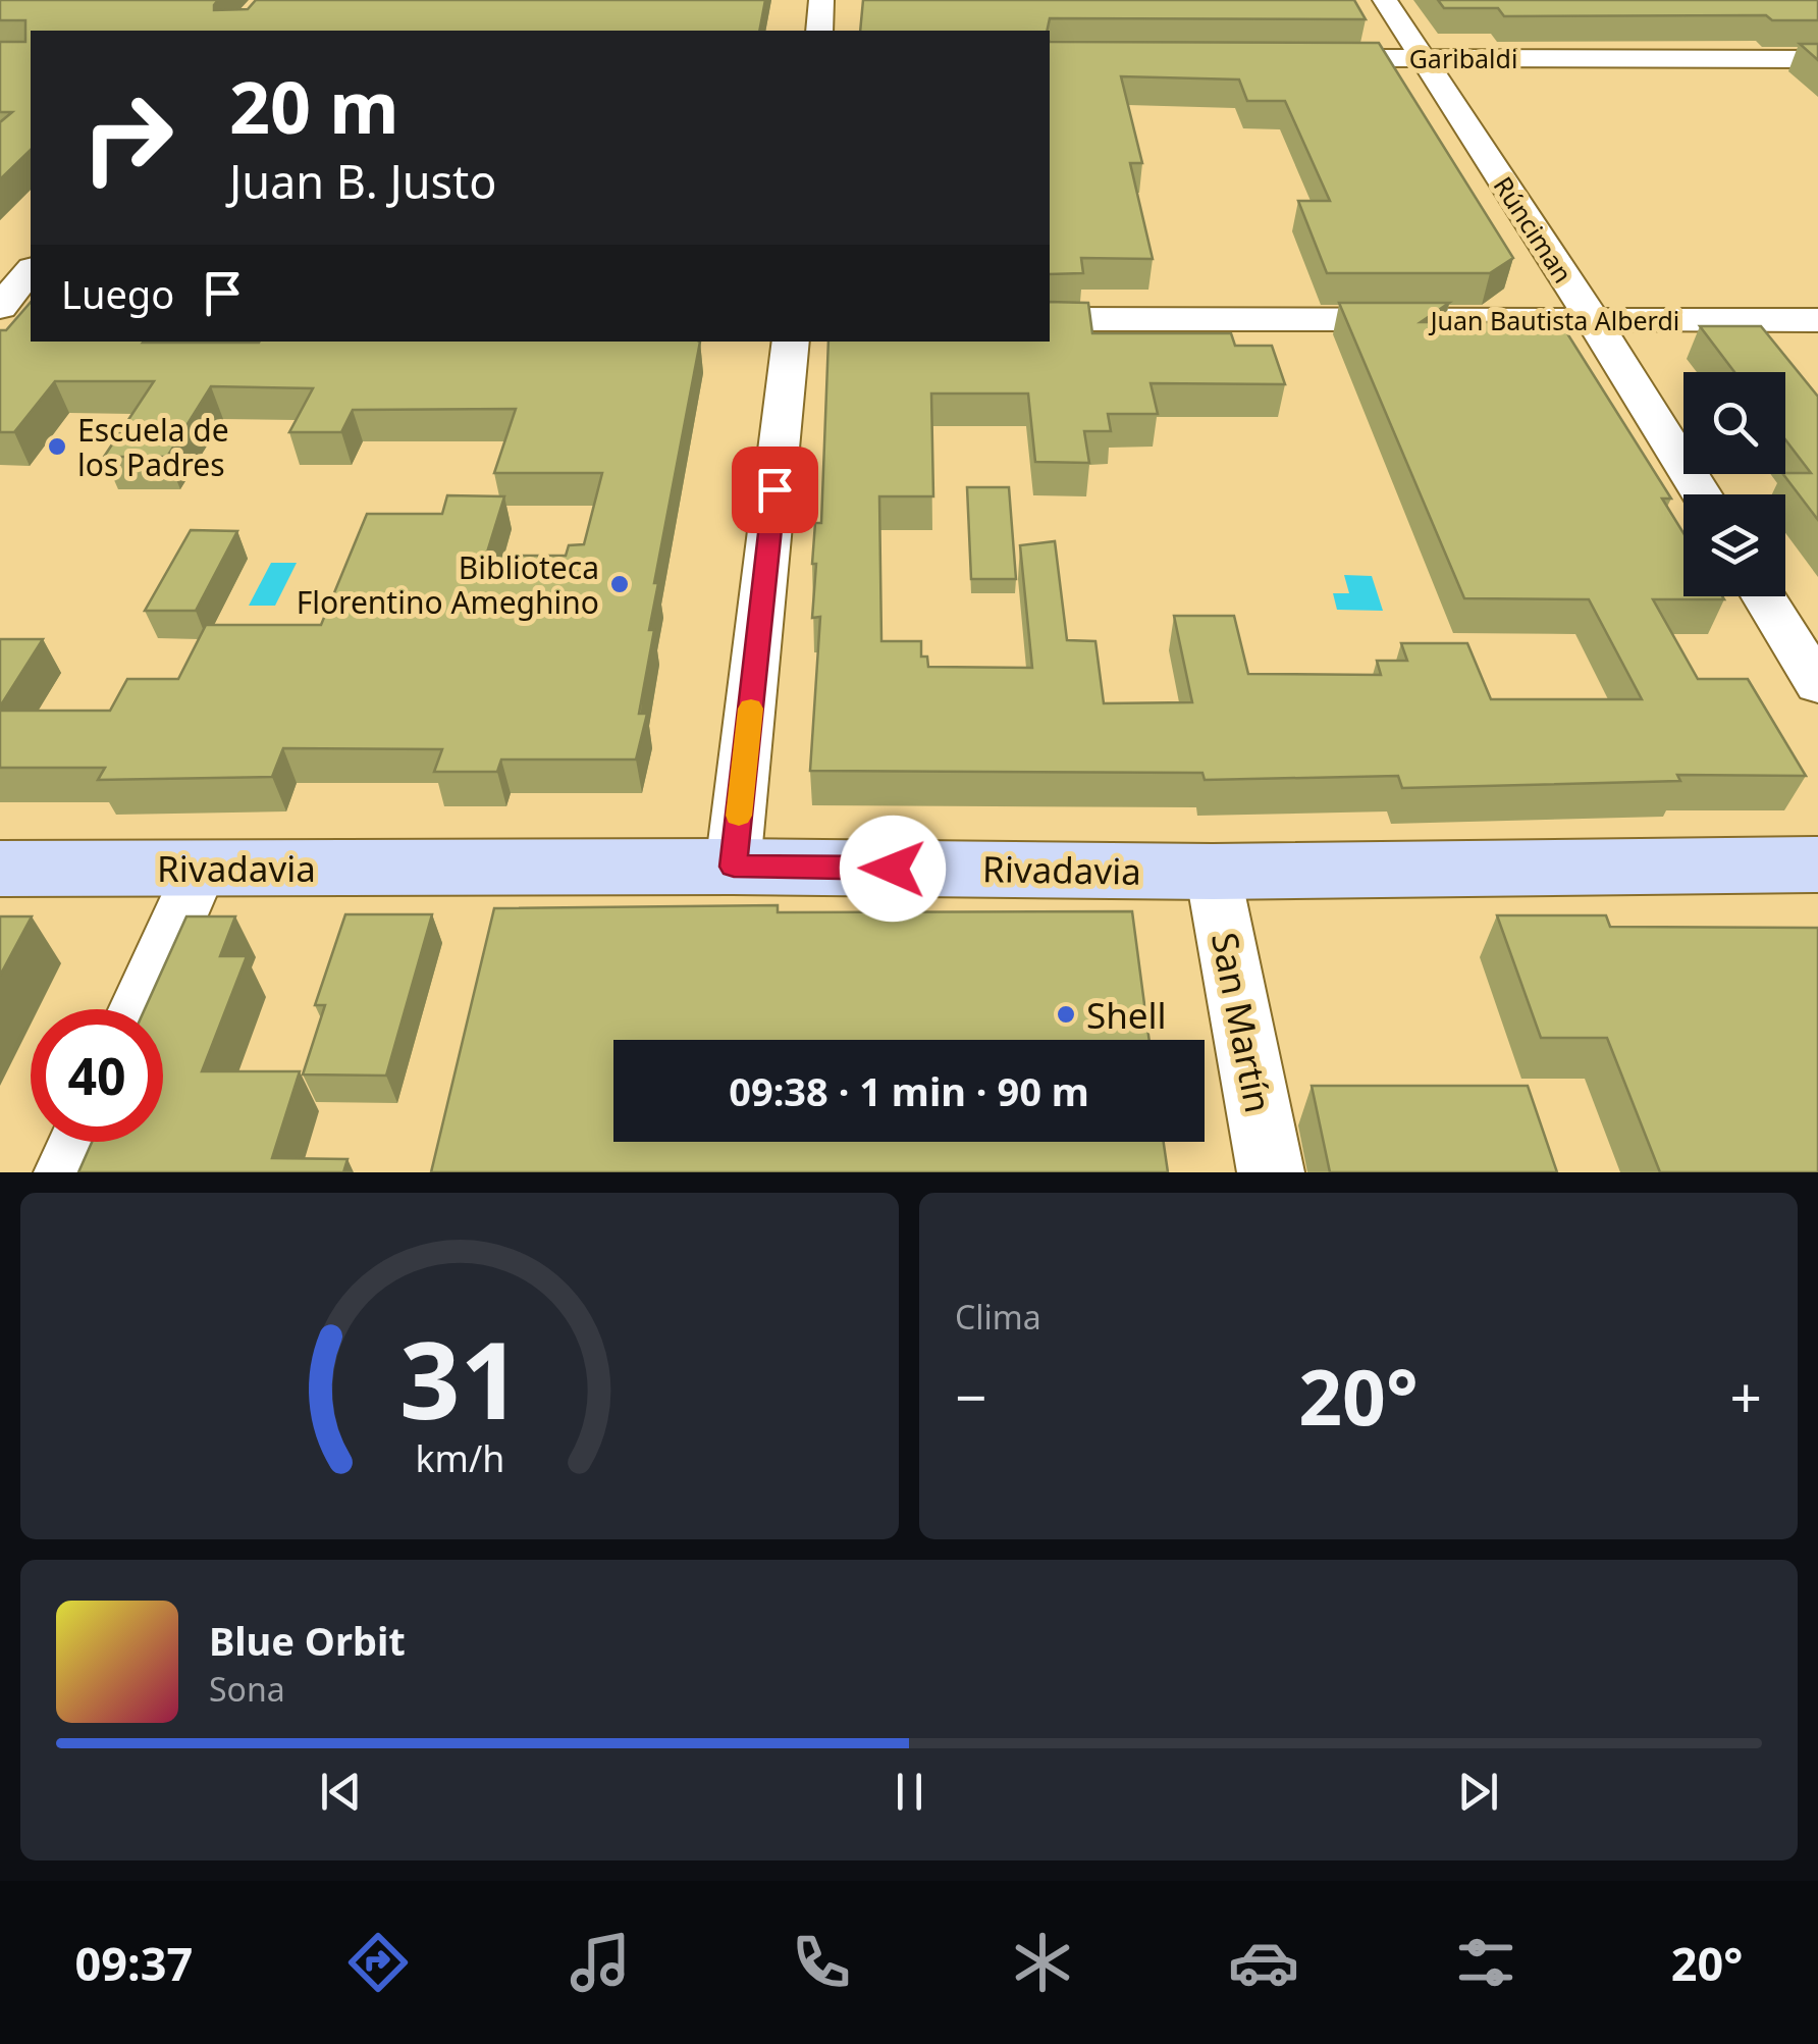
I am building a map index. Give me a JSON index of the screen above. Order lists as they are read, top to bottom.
{
  "streets": {
    "street": [
      "Garibaldi",
      "Rúnciman",
      "Juan Bautista Alberdi",
      "Rivadavia",
      "San Martín"
    ]
  },
  "crossings": [
    ["Garibaldi", "Rúnciman"],
    ["Rúnciman", "Juan Bautista Alberdi"],
    ["Rivadavia", "San Martín"]
  ],
  "places": ["Escuela de los Padres", "Biblioteca Florentino Ameghino", "Shell"],
  "page": {
    "turn": ["20 m", "Juan B. Justo"],
    "then": "Luego",
    "limit": "40",
    "trip": "09:38 · 1 min · 90 m",
    "tile": "Clima",
    "heat": ["−", "20°", "+"],
    "song": ["Blue Orbit", "Sona"],
    "tabs": ["09:37", "20°"],
    "gauge": ["31", "km/h"]
  }
}
